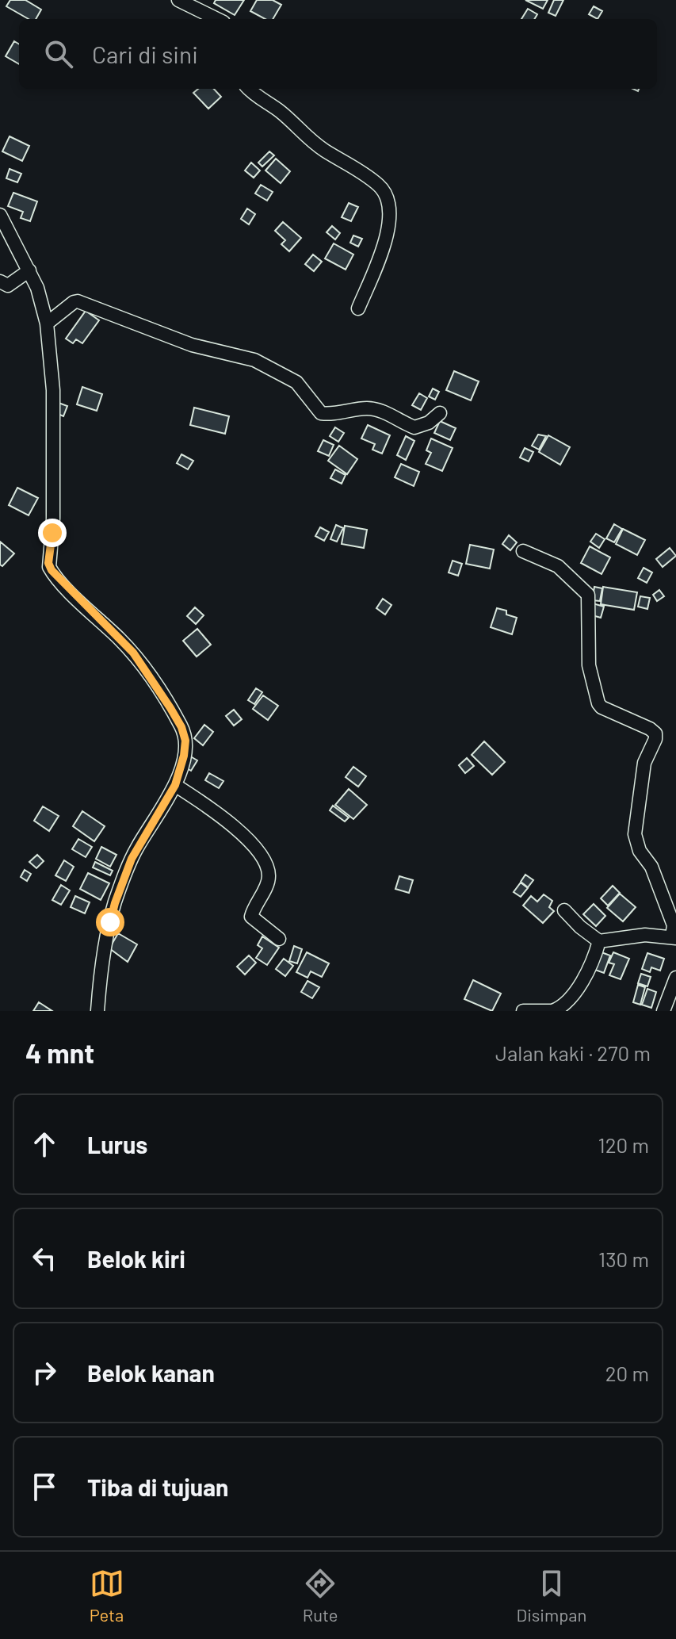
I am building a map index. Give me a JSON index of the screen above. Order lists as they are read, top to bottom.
{
  "page": {
    "search": "Cari di sini",
    "heading": ["4 mnt", "Jalan kaki · 270 m"],
    "list": [
      ["Lurus", "120 m"],
      ["Belok kiri", "130 m"],
      ["Belok kanan", "20 m"],
      "Tiba di tujuan"
    ],
    "nav": ["Peta", "Rute", "Disimpan"]
  }
}
